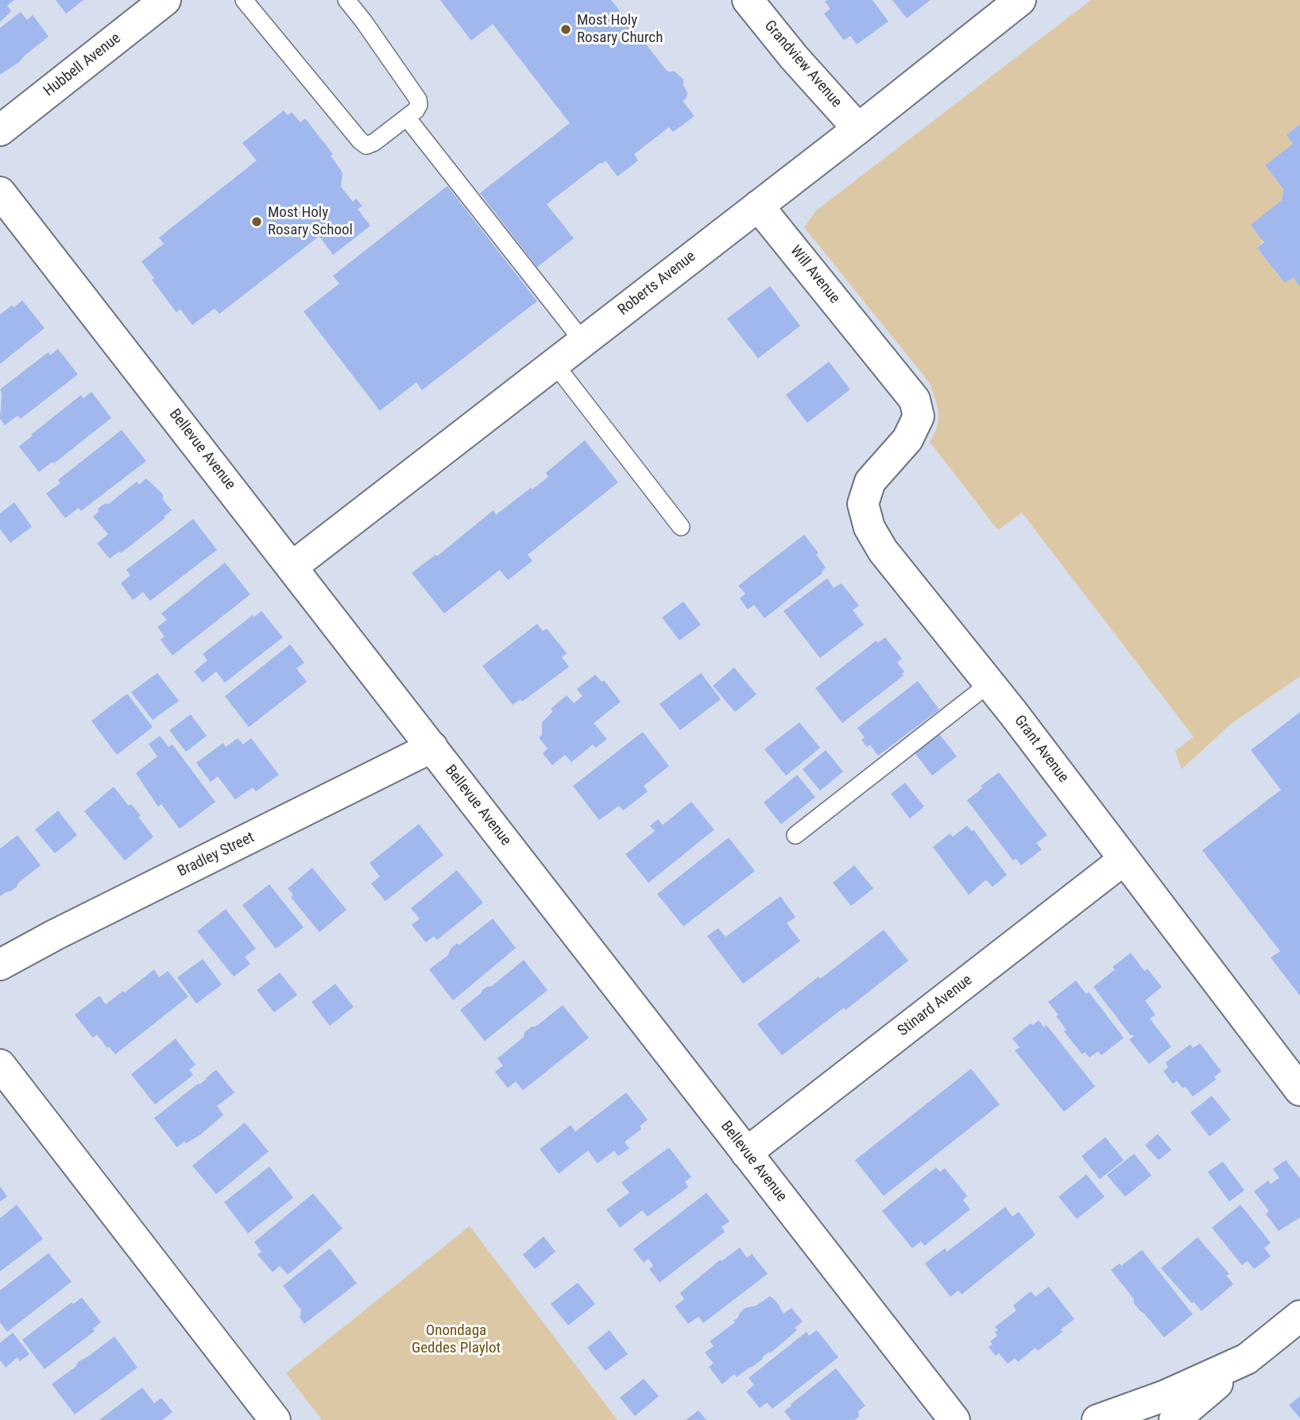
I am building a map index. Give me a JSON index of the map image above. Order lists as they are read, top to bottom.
{
  "streets": {
    "street": [
      "Grandview Avenue",
      "Hubbell Avenue",
      "Will Avenue",
      "Roberts Avenue",
      "Bellevue Avenue",
      "Grant Avenue",
      "Bradley Street",
      "Stinard Avenue"
    ]
  },
  "crossings": [
    ["Grandview Avenue", "Roberts Avenue"],
    ["Will Avenue", "Roberts Avenue"],
    ["Will Avenue", "Grant Avenue"],
    ["Roberts Avenue", "Bellevue Avenue"],
    ["Bellevue Avenue", "Bradley Street"],
    ["Bellevue Avenue", "Stinard Avenue"],
    ["Grant Avenue", "Stinard Avenue"]
  ],
  "parks": ["Onondaga Geddes Playlot"],
  "places": ["Most Holy Rosary Church", "Most Holy Rosary School"]
}
